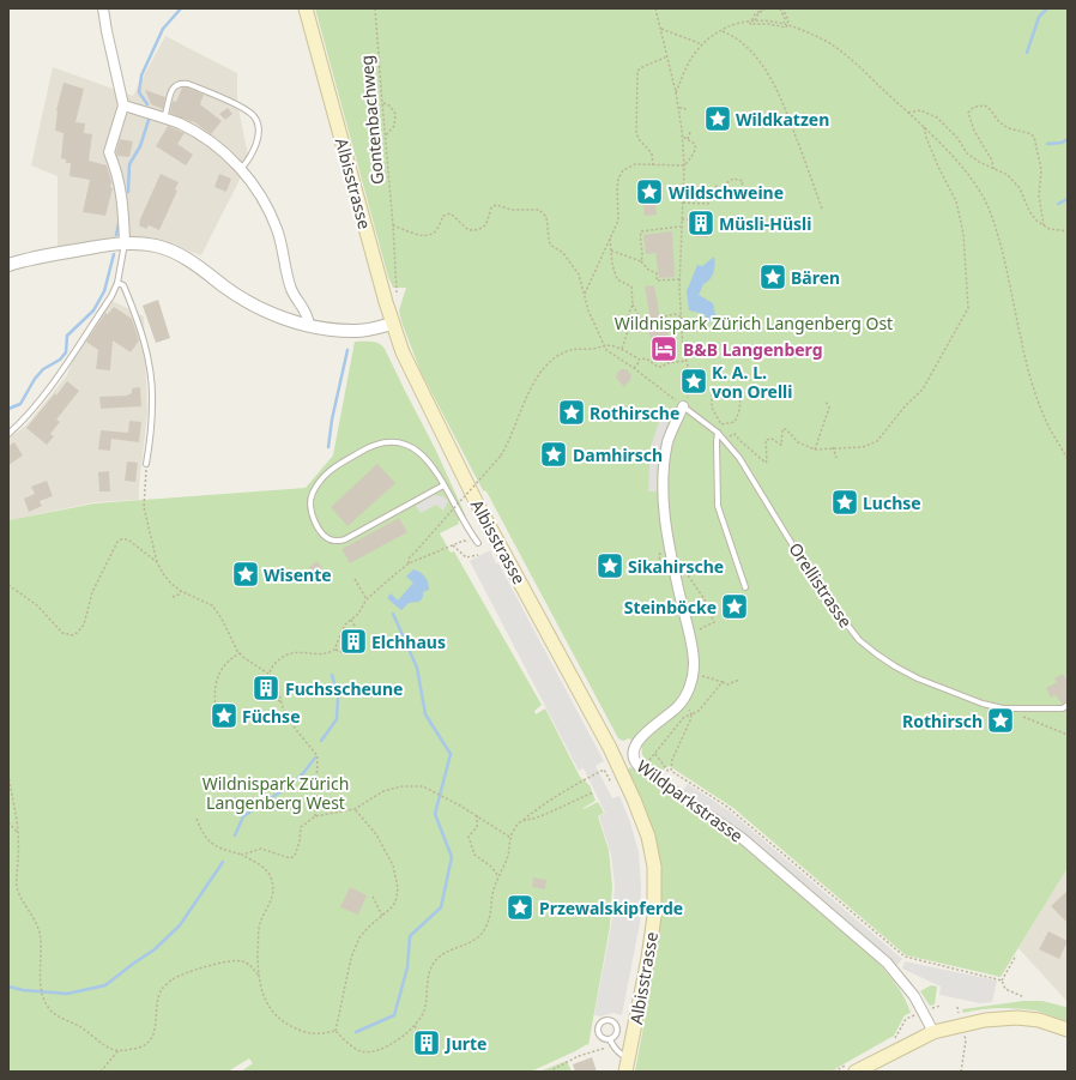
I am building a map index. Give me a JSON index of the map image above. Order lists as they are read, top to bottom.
{
  "streets": {
    "main road": ["Albisstrasse"],
    "street": ["Wildparkstrasse"],
    "lane": ["Orellistrasse"],
    "path": ["Gontenbachweg"]
  },
  "crossings": [
    ["Orellistrasse", "Wildparkstrasse"]
  ],
  "parks": ["Wildnispark Zürich Langenberg Ost", "Wildnispark Zürich Langenberg West"],
  "places": {
    "place": [
      "Wildkatzen",
      "Wildschweine",
      "Bären",
      "K. A. L. von Orelli",
      "Rothirsche",
      "Damhirsch",
      "Luchse",
      "Sikahirsche",
      "Wisente",
      "Steinböcke",
      "Füchse",
      "Rothirsch",
      "Przewalskipferde"
    ],
    "building": [
      "Müsli-Hüsli",
      "Elchhaus",
      "Fuchsscheune",
      "Jurte"
    ],
    "hotel": ["B&B Langenberg"]
  }
}
